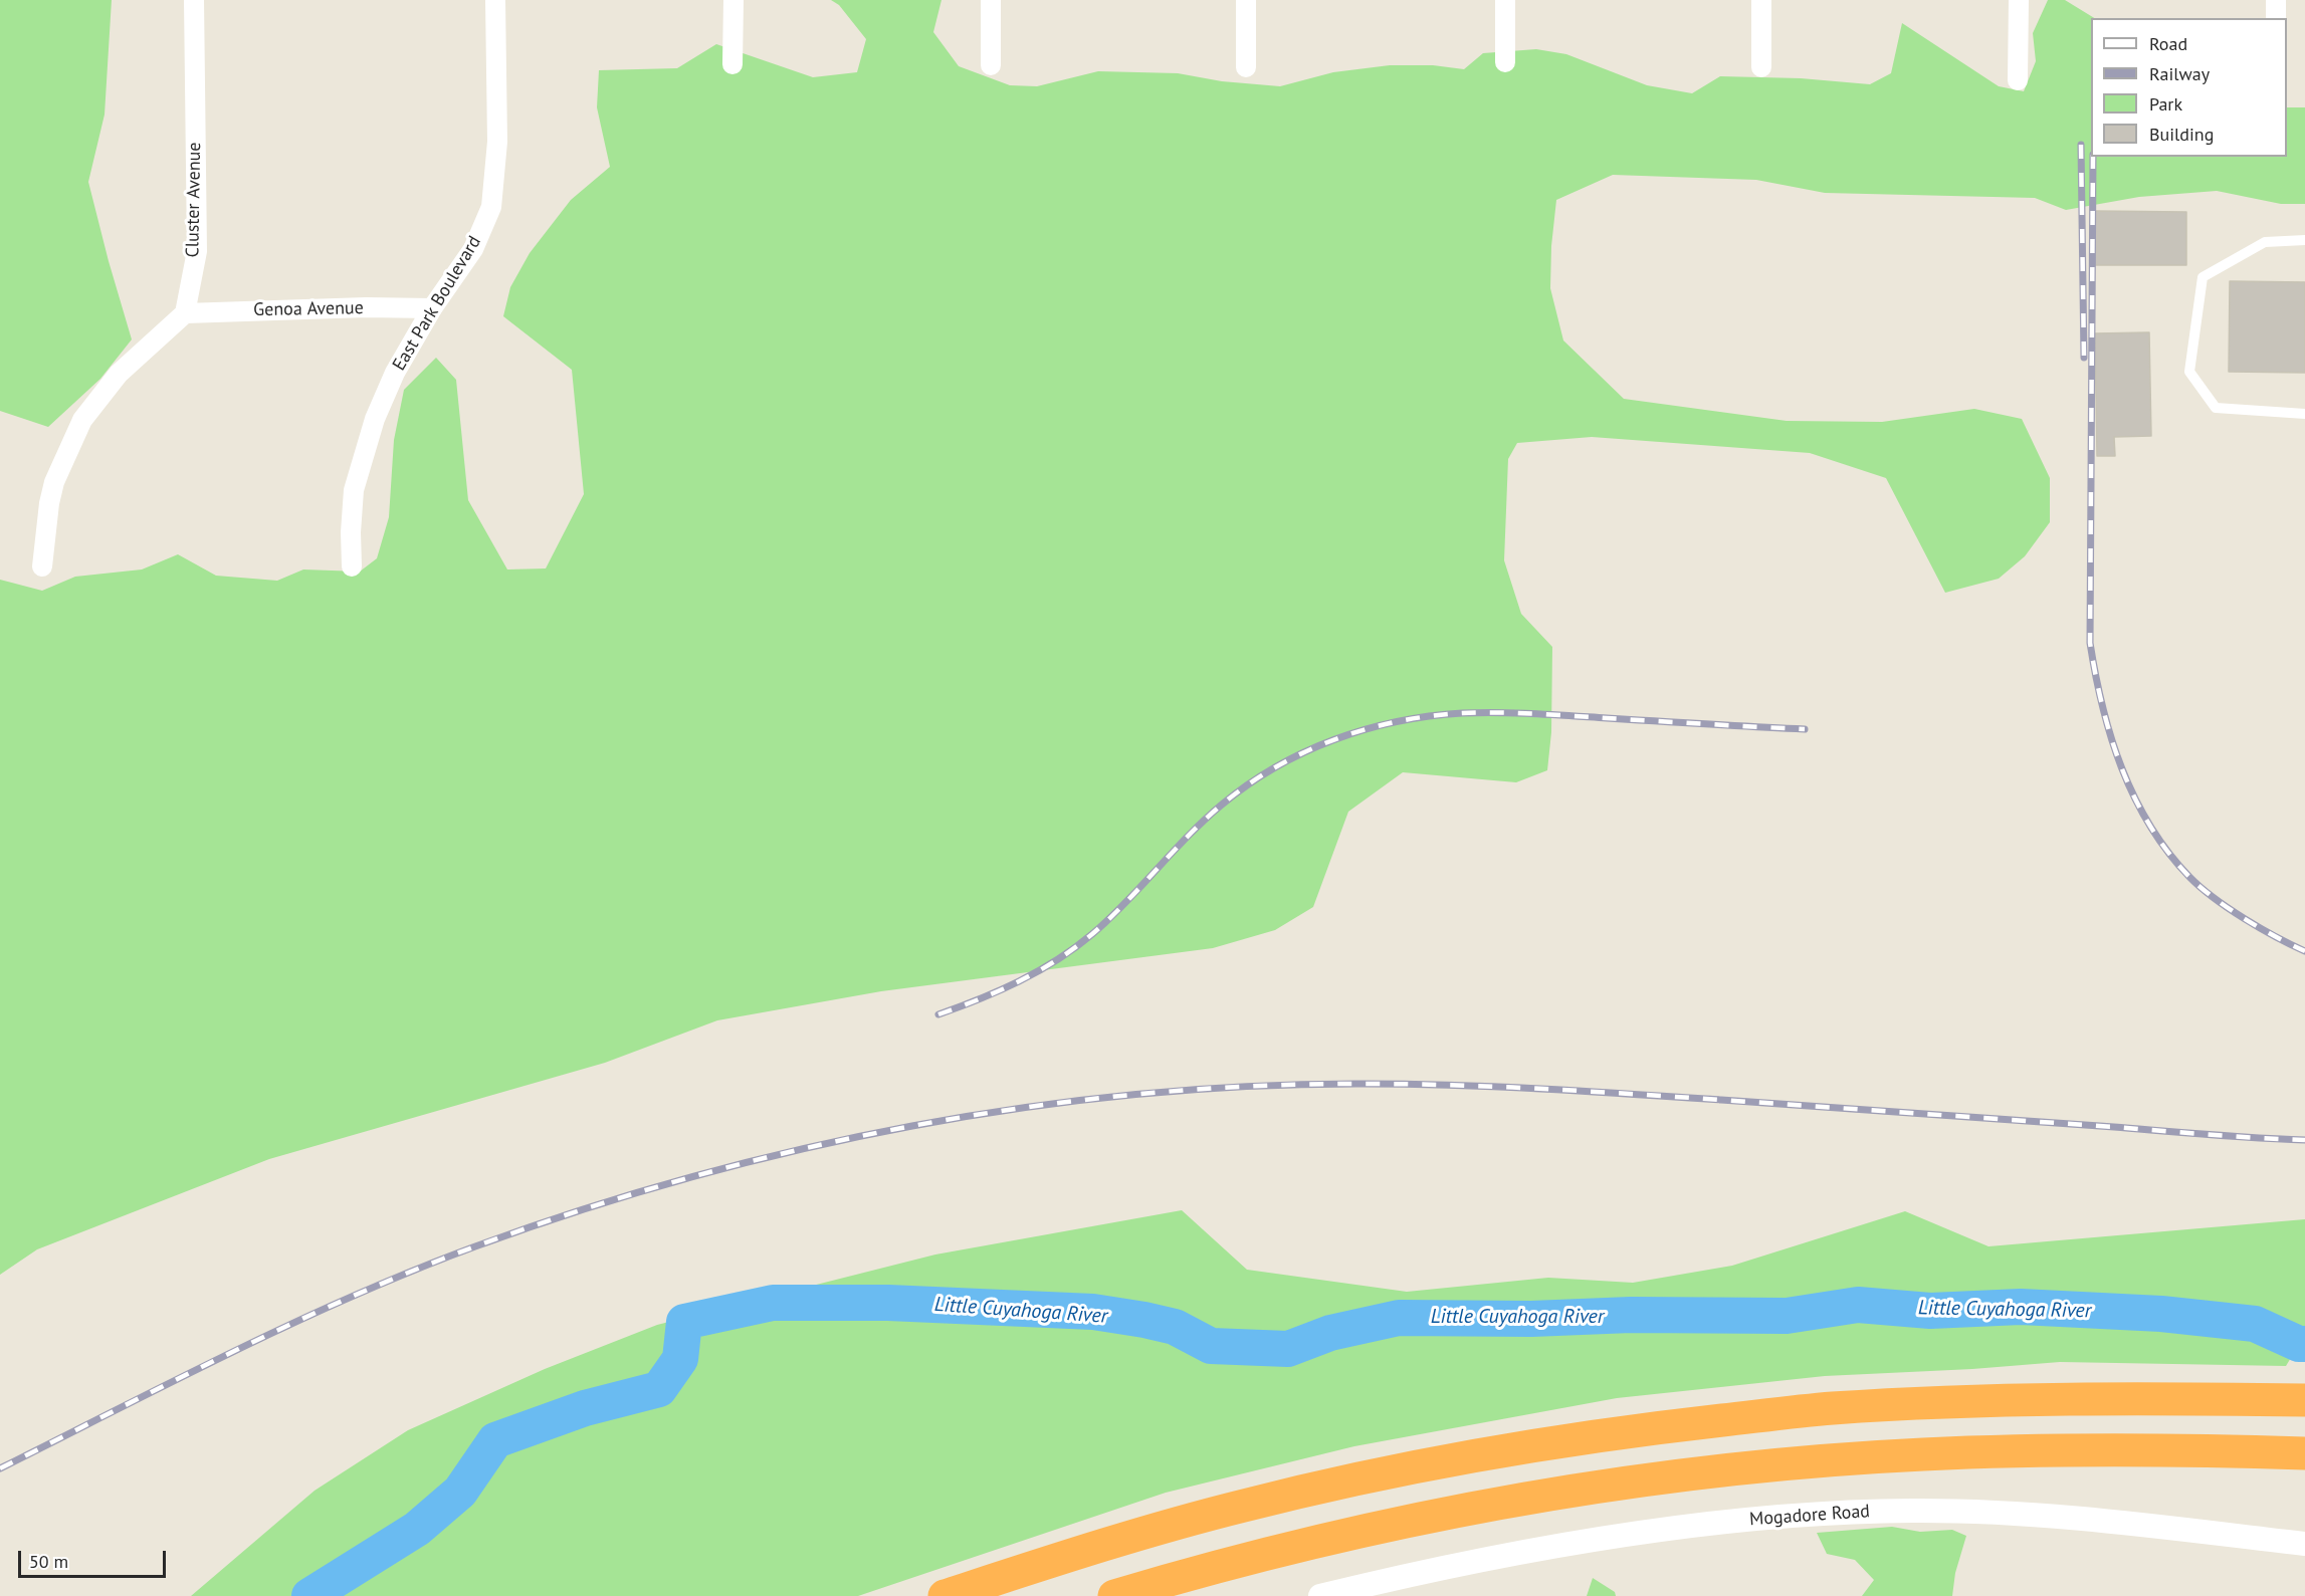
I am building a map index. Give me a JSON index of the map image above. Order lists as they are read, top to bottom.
{
  "streets": {
    "street": [
      "Cluster Avenue",
      "East Park Boulevard",
      "Genoa Avenue",
      "Mogadore Road"
    ]
  },
  "crossings": [
    ["Cluster Avenue", "Genoa Avenue"],
    ["East Park Boulevard", "Genoa Avenue"]
  ],
  "water": ["Little Cuyahoga River"],
  "legend": [
    "Road",
    "Railway",
    "Park",
    "Building"
  ],
  "scale_bar": "50 m"
}
